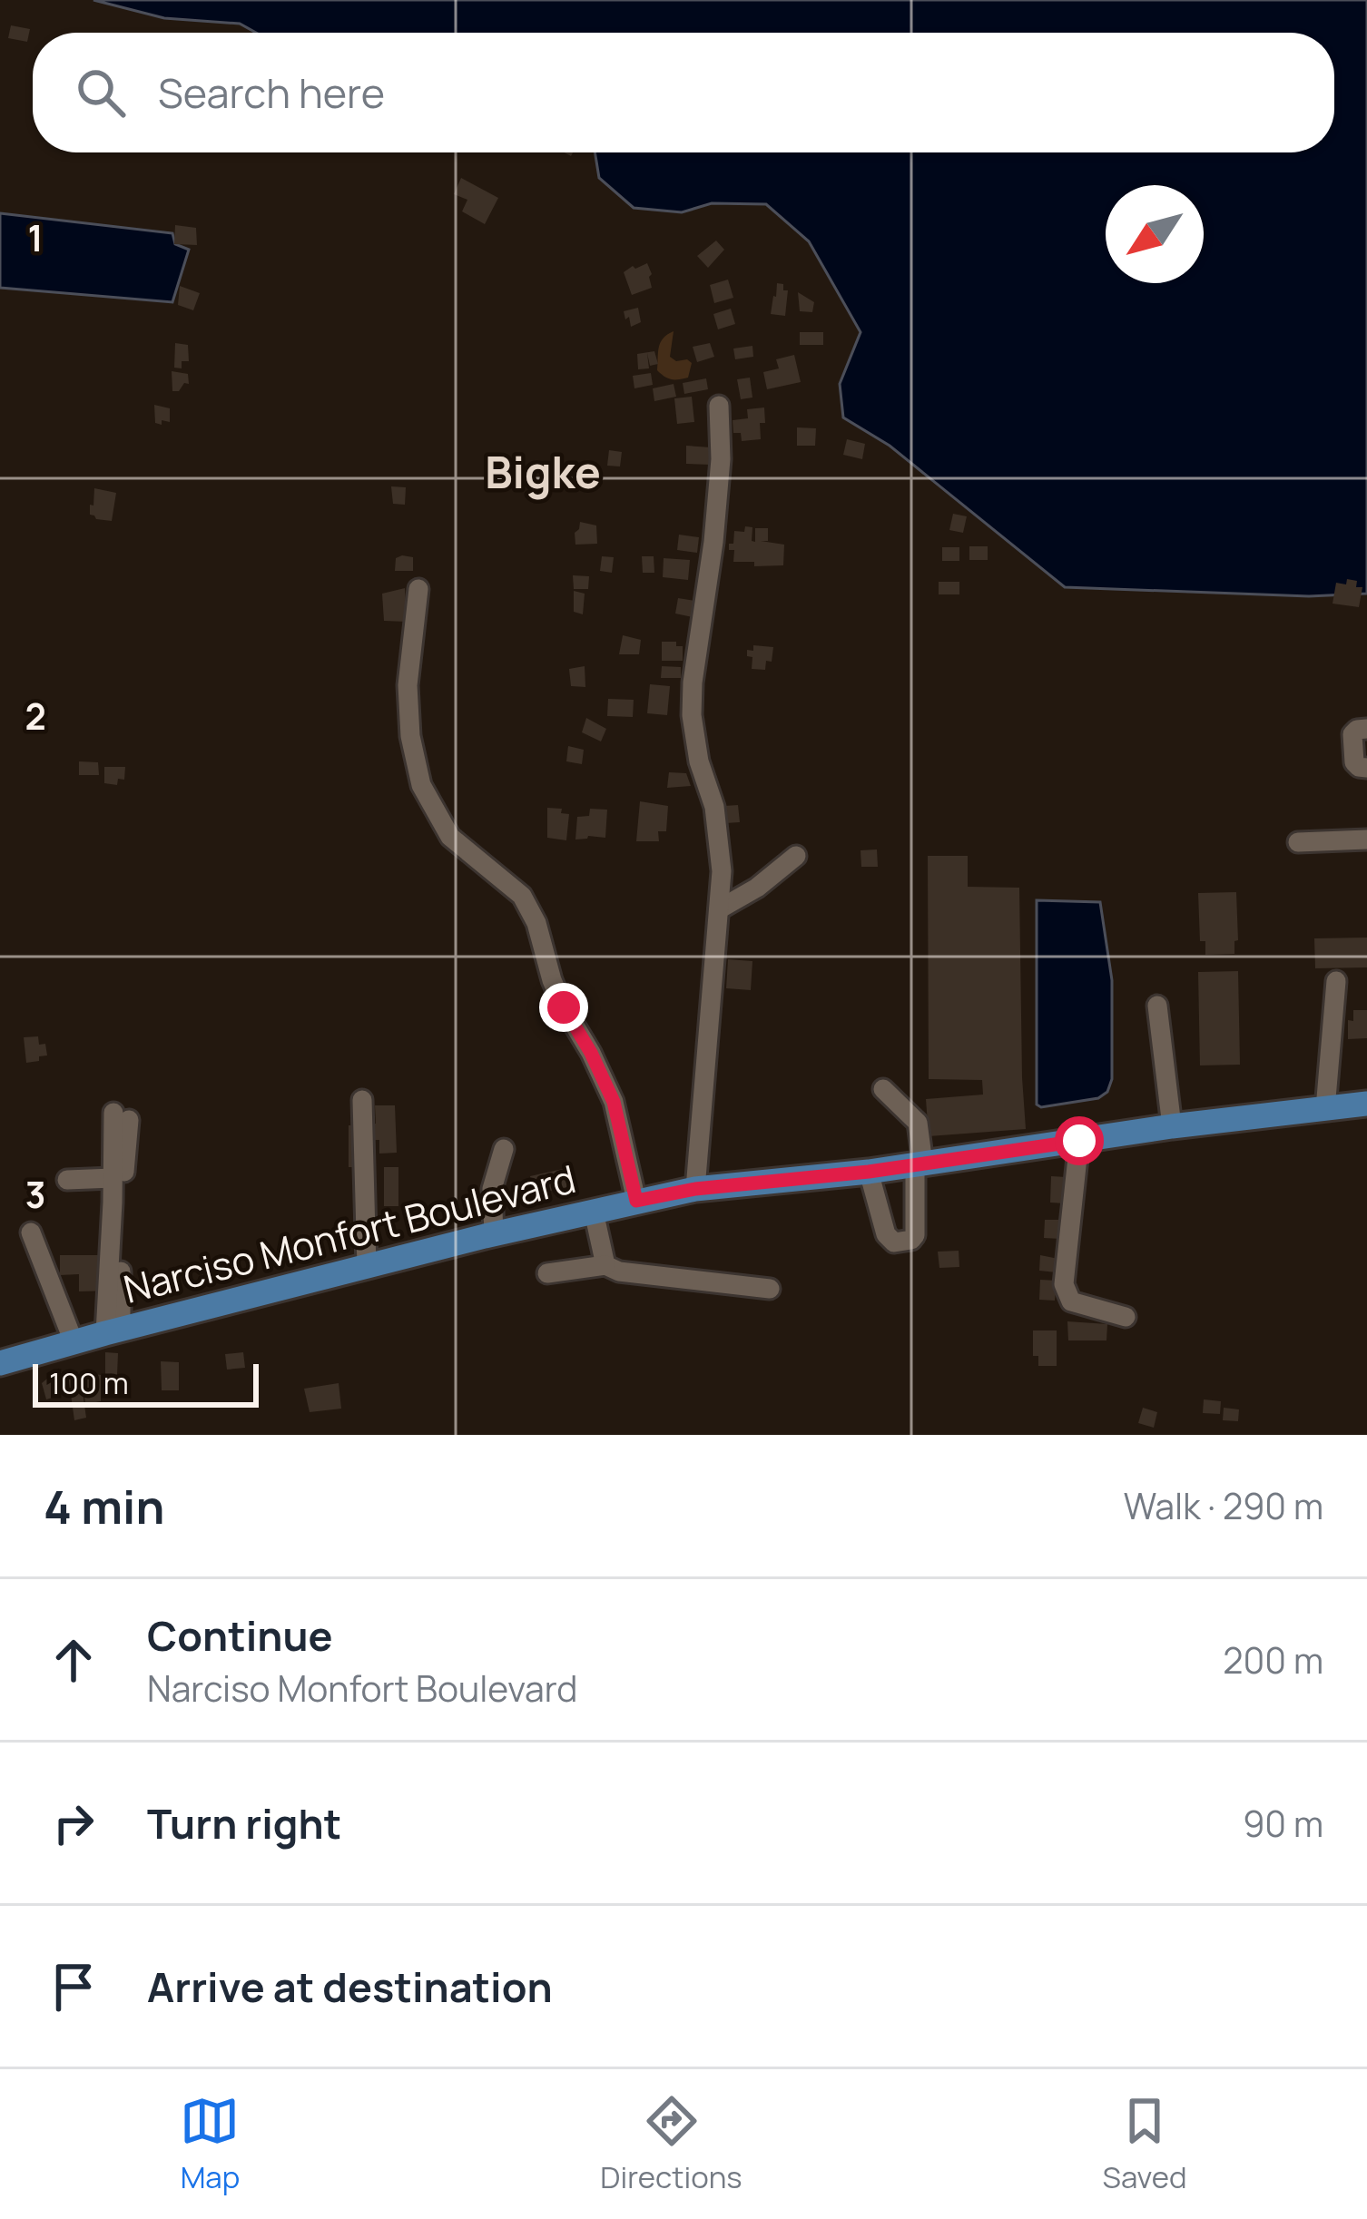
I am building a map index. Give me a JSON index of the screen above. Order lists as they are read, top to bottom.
{
  "streets": {
    "main road": ["Narciso Monfort Boulevard"]
  },
  "districts": ["Bigke"],
  "scale_bar": "100 m",
  "north": "bottom left",
  "page": {
    "search": "Search here",
    "scale": "100 m",
    "heading": ["4 min", "Walk · 290 m"],
    "list": [
      ["Continue", "Narciso Monfort Boulevard", "200 m"],
      ["Turn right", "90 m"],
      "Arrive at destination"
    ],
    "nav": ["Map", "Directions", "Saved"]
  },
  "grid": {
    "rows": ["1", "2", "3"]
  }
}
